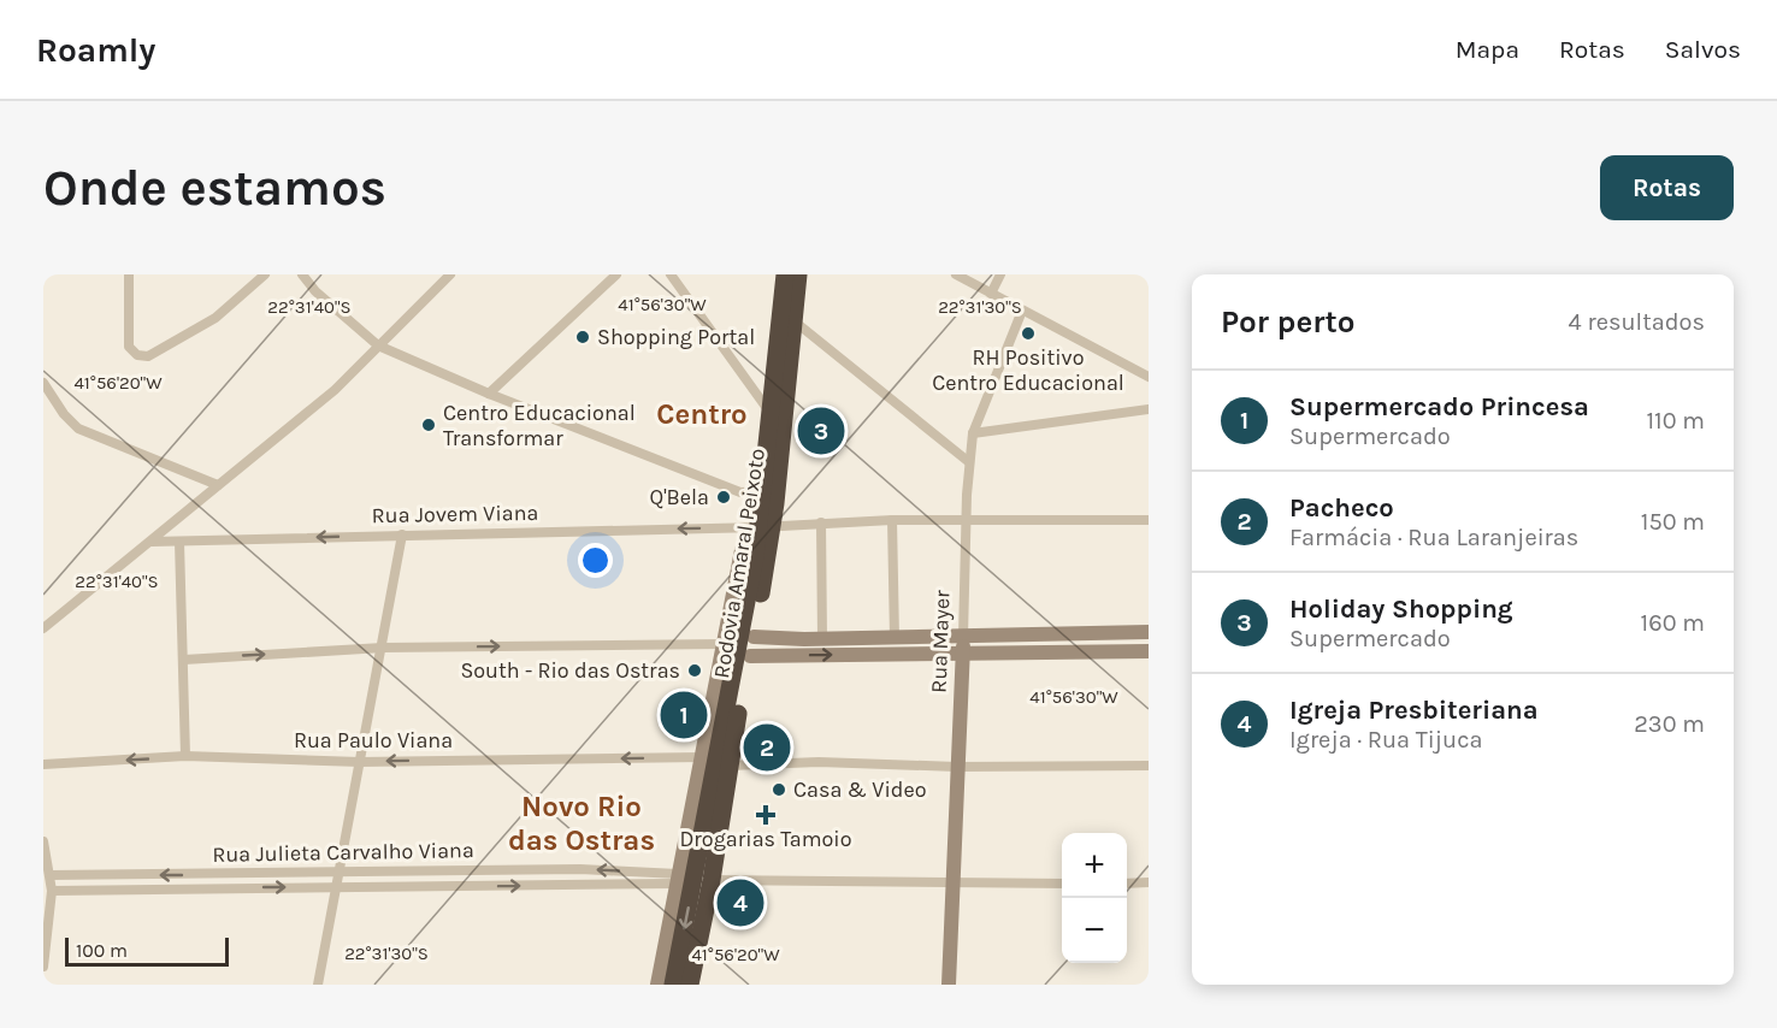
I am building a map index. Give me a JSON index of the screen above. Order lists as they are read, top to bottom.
{
  "streets": {
    "highway": ["Rodovia Amaral Peixoto"],
    "street": [
      "Rua Jovem Viana",
      "Rua Mayer",
      "Rua Paulo Viana",
      "Rua Julieta Carvalho Viana"
    ]
  },
  "crossings": [
    ["Rua Jovem Viana", "Rodovia Amaral Peixoto"],
    ["Rua Jovem Viana", "Rua Mayer"],
    ["Rodovia Amaral Peixoto", "Rua Julieta Carvalho Viana"]
  ],
  "one_way": ["Rua Jovem Viana", "Rua Paulo Viana"],
  "districts": ["Centro", "Novo Rio das Ostras"],
  "places": {
    "other": [
      "RH Positivo Centro Educacional",
      "Shopping Portal",
      "Centro Educacional Transformar",
      "Q'Bela",
      "South - Rio das Ostras",
      "Casa & Video"
    ],
    "health": ["Drogarias Tamoio"]
  },
  "scale_bar": "100 m",
  "page": {
    "header": "Roamly",
    "nav": ["Mapa", "Rotas", "Salvos"],
    "buttons": "Rotas",
    "title": "Onde estamos",
    "heading": ["Por perto", "4 resultados"],
    "list": [
      {
        "mark": "1",
        "name": "Supermercado Princesa",
        "note": "Supermercado",
        "value": "110 m"
      },
      {
        "mark": "2",
        "name": "Pacheco",
        "note": "Farmácia · Rua Laranjeiras",
        "value": "150 m"
      },
      {
        "mark": "3",
        "name": "Holiday Shopping",
        "note": "Supermercado",
        "value": "160 m"
      },
      {
        "mark": "4",
        "name": "Igreja Presbiteriana",
        "note": "Igreja · Rua Tijuca",
        "value": "230 m"
      }
    ],
    "pins": [
      "3",
      "1",
      "2",
      "4"
    ],
    "map_buttons": ["+", "−"],
    "scale": "100 m"
  },
  "coordinates": [
    "41°56'30\"W",
    "22°31'40\"S",
    "22°31'30\"S",
    "41°56'20\"W"
  ]
}
